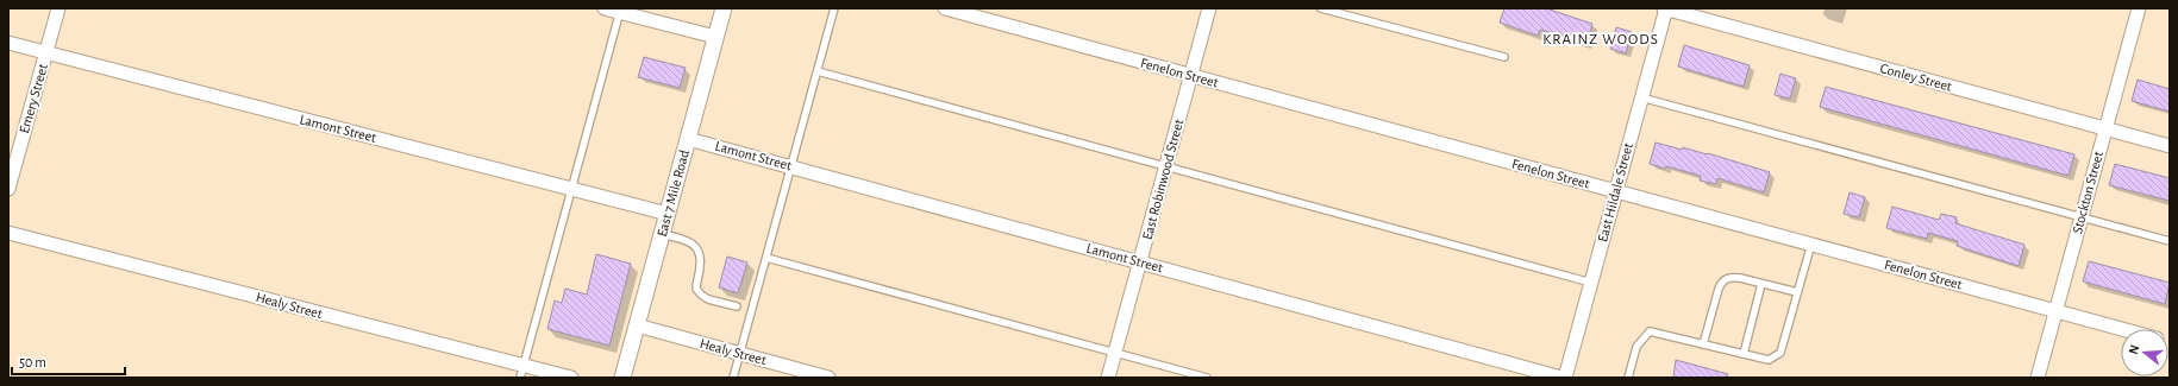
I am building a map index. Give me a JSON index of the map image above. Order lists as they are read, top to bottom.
{
  "streets": {
    "street": [
      "Fenelon Street",
      "Conley Street",
      "Emery Street",
      "Lamont Street",
      "East Robinwood Street",
      "East 7 Mile Road",
      "East Hildale Street",
      "Stockton Street",
      "Healy Street"
    ]
  },
  "crossings": [
    ["Fenelon Street", "East Robinwood Street"],
    ["Fenelon Street", "East Hildale Street"],
    ["Fenelon Street", "Stockton Street"],
    ["Conley Street", "East Hildale Street"],
    ["Conley Street", "Stockton Street"],
    ["Emery Street", "Lamont Street"],
    ["Lamont Street", "East Robinwood Street"],
    ["Lamont Street", "East 7 Mile Road"],
    ["East 7 Mile Road", "Healy Street"]
  ],
  "districts": ["KRAINZ WOODS"],
  "scale_bar": "50 m",
  "north": "left"
}
